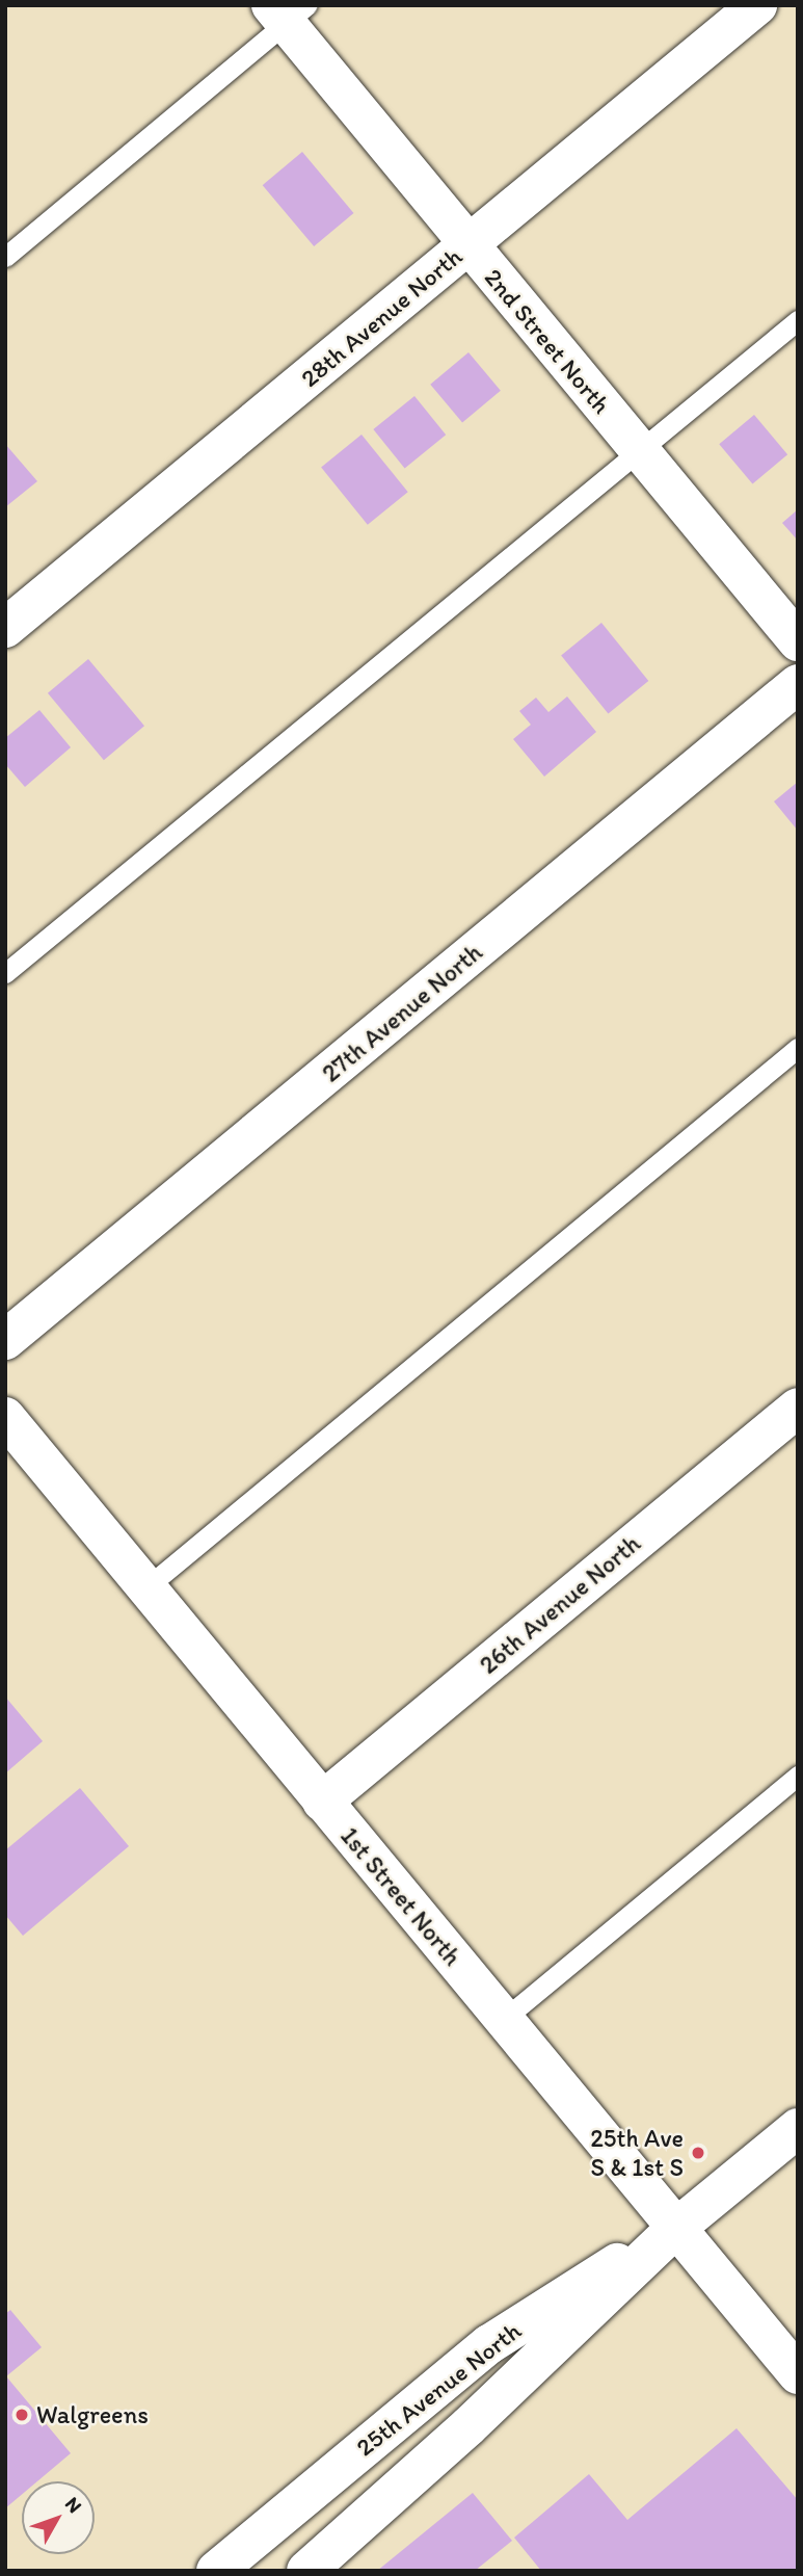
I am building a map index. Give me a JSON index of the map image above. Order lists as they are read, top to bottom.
{
  "streets": {
    "street": [
      "28th Avenue North",
      "2nd Street North",
      "27th Avenue North",
      "26th Avenue North",
      "1st Street North",
      "25th Avenue North"
    ]
  },
  "crossings": [
    ["28th Avenue North", "2nd Street North"],
    ["26th Avenue North", "1st Street North"],
    ["1st Street North", "25th Avenue North"]
  ],
  "places": ["25th Ave S & 1st S", "Walgreens"],
  "north": "top right"
}
